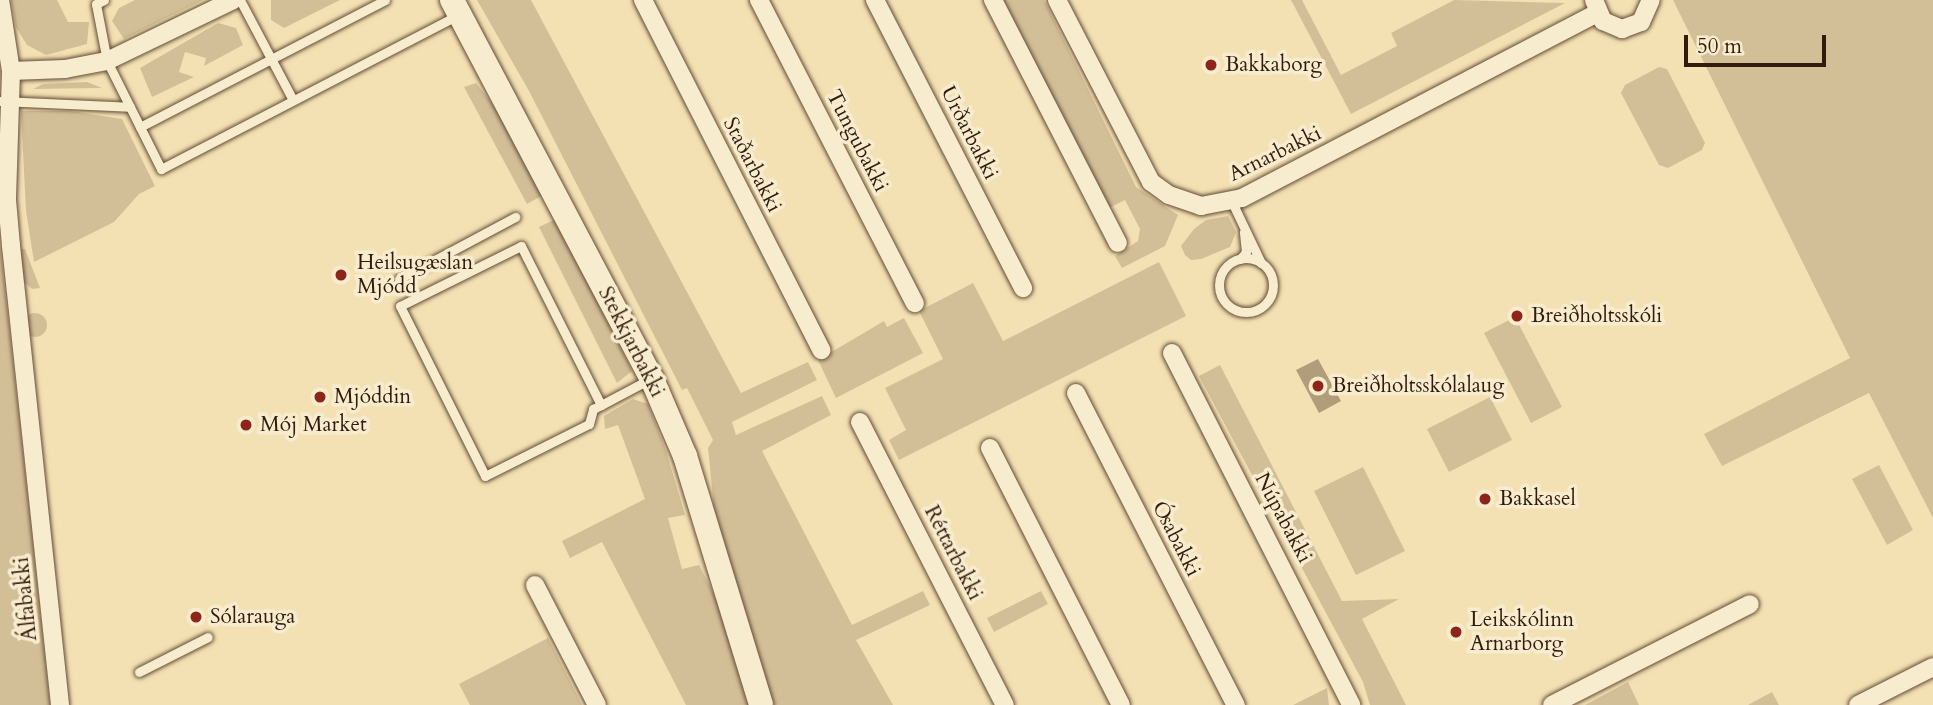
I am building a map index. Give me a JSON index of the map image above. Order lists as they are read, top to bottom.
{
  "streets": {
    "street": [
      "Urðarbakki",
      "Tungubakki",
      "Arnarbakki",
      "Staðarbakki",
      "Stekkjarbakki",
      "Núpabakki",
      "Ósabakki",
      "Réttarbakki",
      "Álfabakki"
    ]
  },
  "places": [
    "Bakkaborg",
    "Heilsugæslan Mjódd",
    "Breiðholtsskóli",
    "Breiðholtsskólalaug",
    "Mjóddin",
    "Mój Market",
    "Bakkasel",
    "Sólarauga",
    "Leikskólinn Arnarborg"
  ],
  "scale_bar": "50 m"
}
